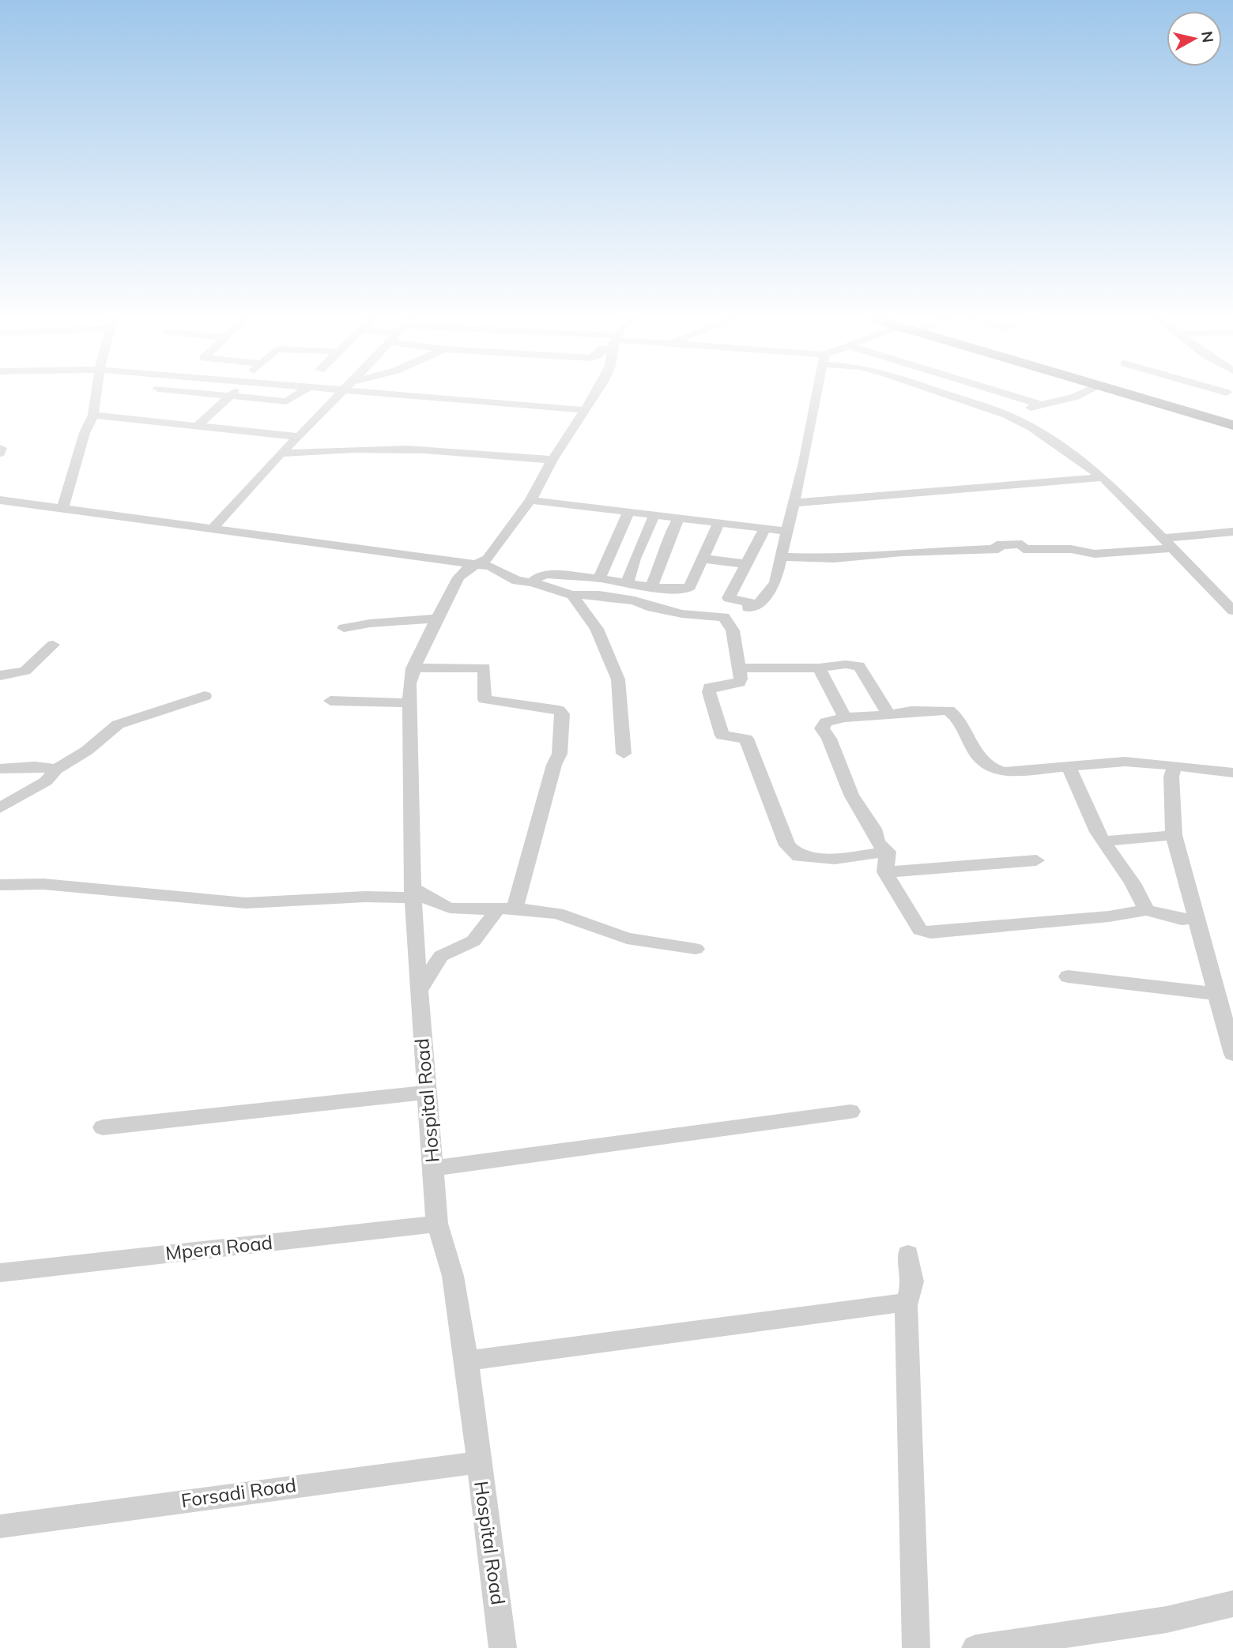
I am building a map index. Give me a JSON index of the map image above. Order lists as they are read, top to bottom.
{
  "streets": {
    "street": ["Hospital Road", "Mpera Road", "Forsadi Road"]
  },
  "crossings": [
    ["Hospital Road", "Mpera Road"],
    ["Hospital Road", "Forsadi Road"]
  ],
  "north": "right"
}
